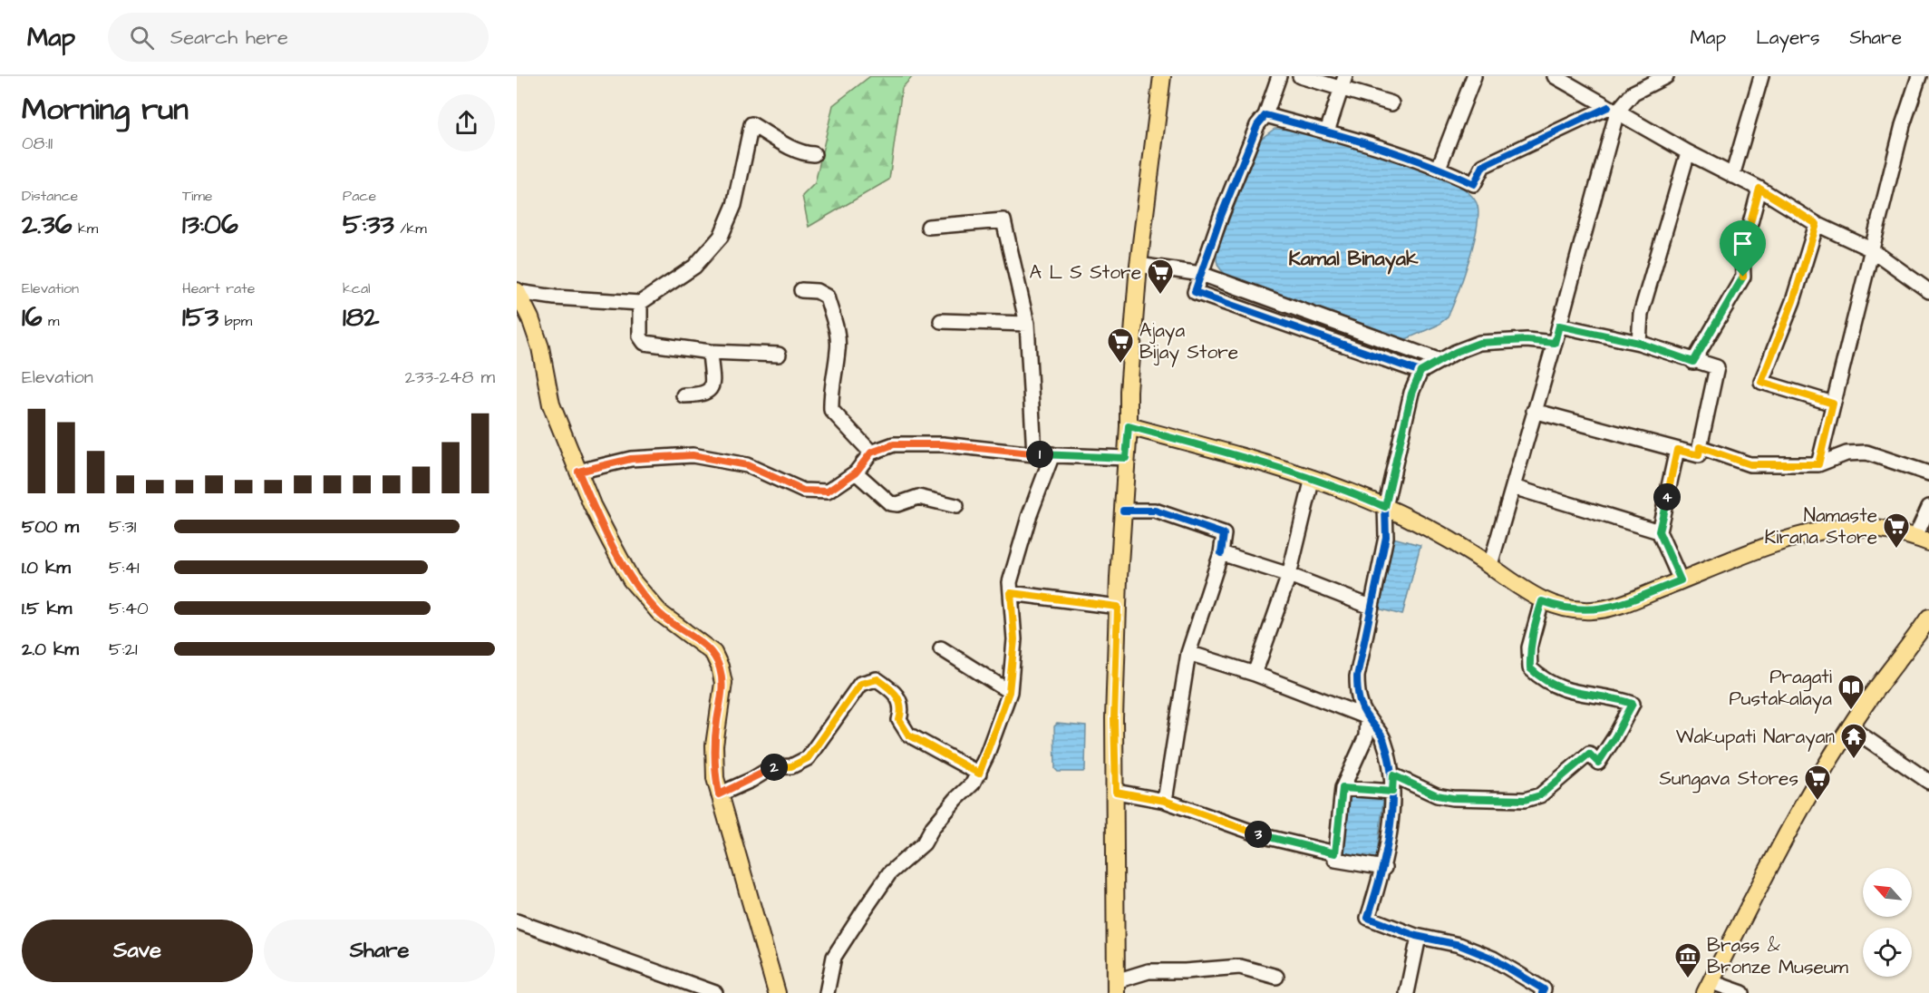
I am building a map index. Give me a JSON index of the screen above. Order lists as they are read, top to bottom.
{
  "districts": ["Kamal Binayak"],
  "places": {
    "supermarket": [
      "A L S Store",
      "Ajaya Bijay Store",
      "Namaste Kirana Store",
      "Sungava Stores"
    ],
    "library": ["Pragati Pustakalaya"],
    "temple": ["Wakupati Narayan"],
    "museum": ["Brass & Bronze Museum"]
  },
  "north": "top left",
  "page": {
    "header": "Map",
    "search": "Search here",
    "nav": ["Map", "Layers", "Share"],
    "heading": ["Morning run", "08:11"],
    "stats": [
      ["Distance", "2.36 km"],
      ["Time", "13:06"],
      ["Pace", "5:33 /km"],
      ["Elevation", "16 m"],
      ["Heart rate", "153 bpm"],
      ["kcal", "182"]
    ],
    "chart": ["Elevation", "233–248 m"],
    "pins": [
      "1",
      "4",
      "2",
      "3"
    ],
    "list": [
      {
        "name": "500 m",
        "note": "5:31"
      },
      {
        "name": "1.0 km",
        "note": "5:41"
      },
      {
        "name": "1.5 km",
        "note": "5:40"
      },
      {
        "name": "2.0 km",
        "note": "5:21"
      }
    ],
    "buttons": ["Save", "Share"]
  }
}
